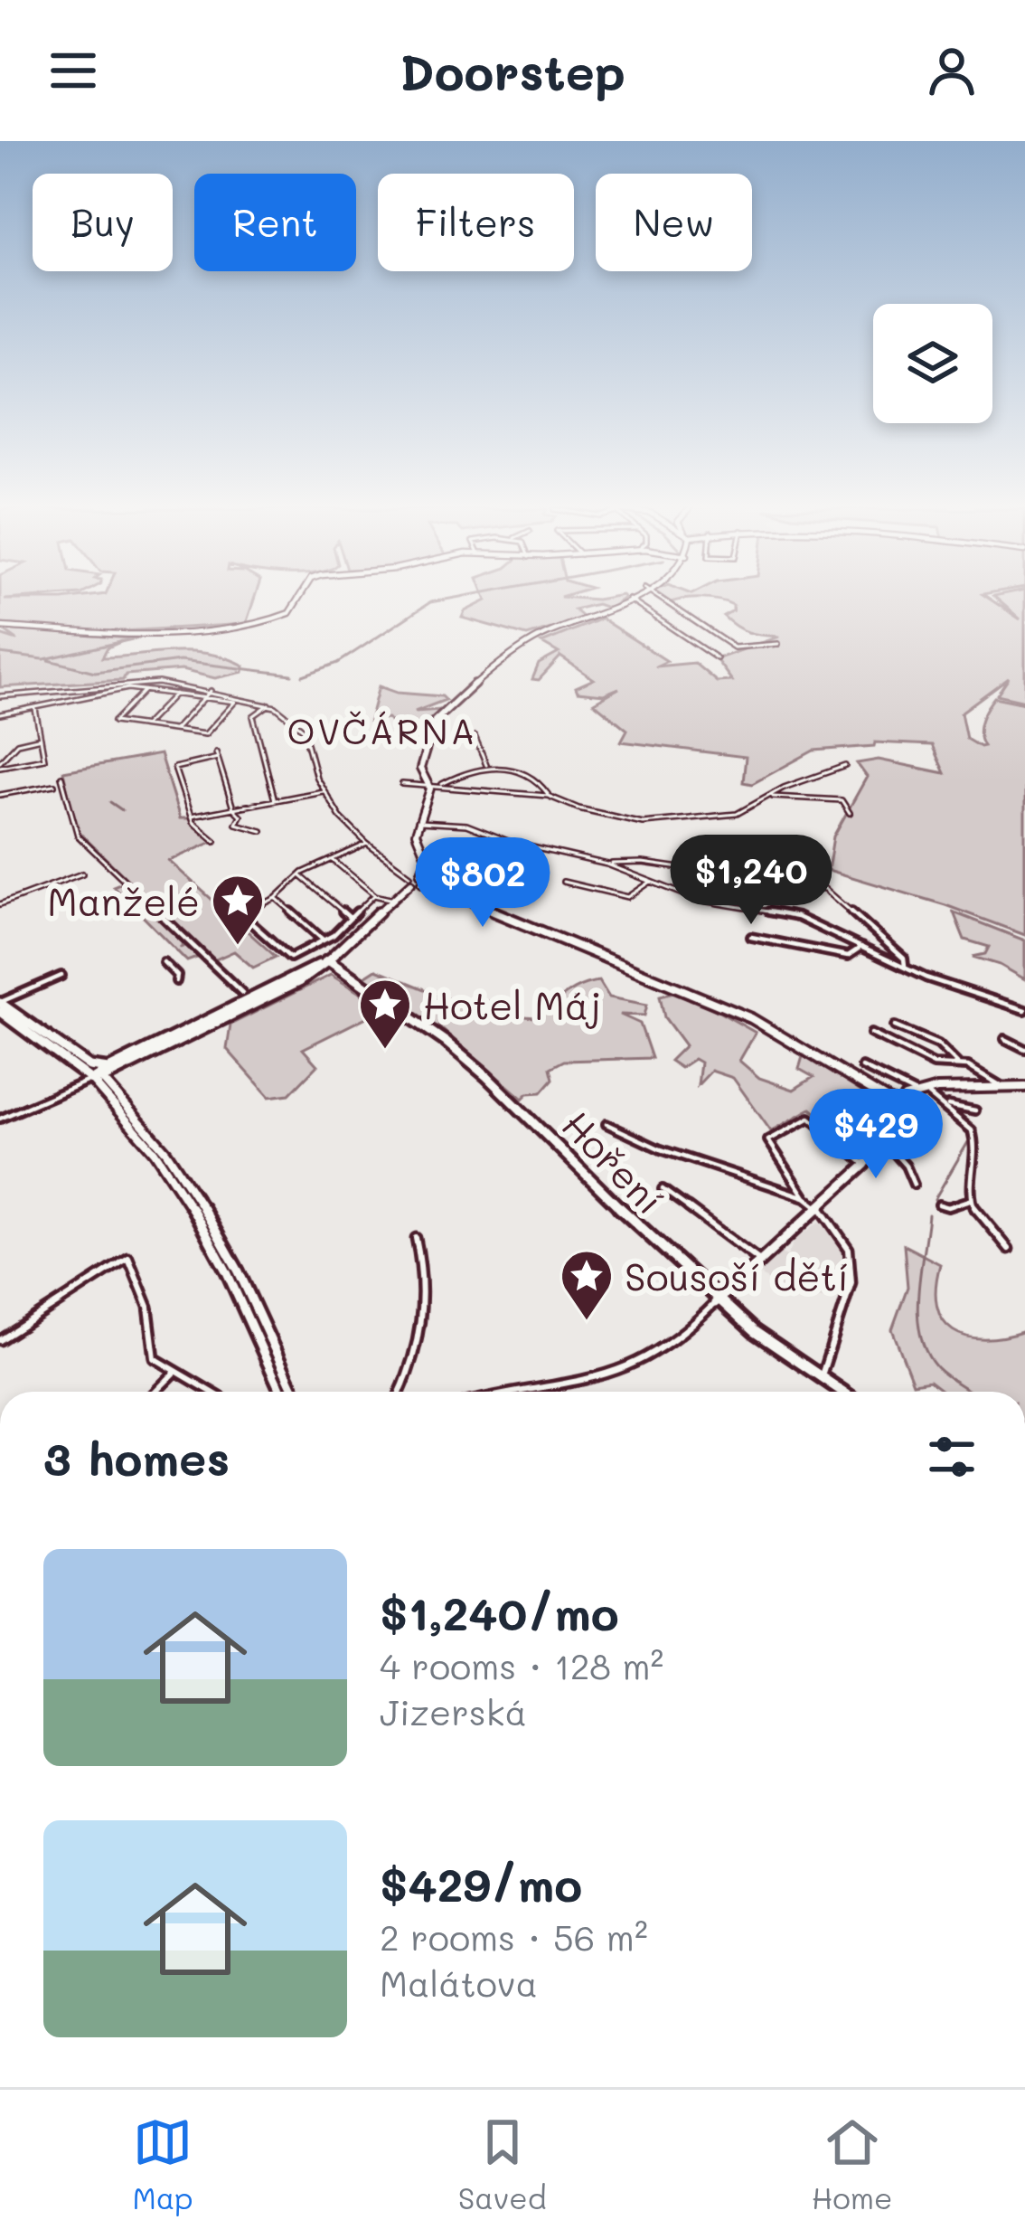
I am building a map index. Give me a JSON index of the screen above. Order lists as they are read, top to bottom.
{
  "streets": {
    "main road": ["Hoření"]
  },
  "districts": ["OVČÁRNA"],
  "places": {
    "place": ["Manželé", "Hotel Máj", "Sousoší dětí"]
  },
  "page": {
    "header": "Doorstep",
    "chip": [
      "Buy",
      "Rent",
      "Filters",
      "New"
    ],
    "price": ["$1,240", "$802", "$429"],
    "heading": "3 homes",
    "list": [
      {
        "name": "$1,240/mo",
        "note": "4 rooms · 128 m² · Jizerská"
      },
      {
        "name": "$429/mo",
        "note": "2 rooms · 56 m² · Malátova"
      }
    ],
    "tabs": ["Map", "Saved", "Home"]
  }
}
